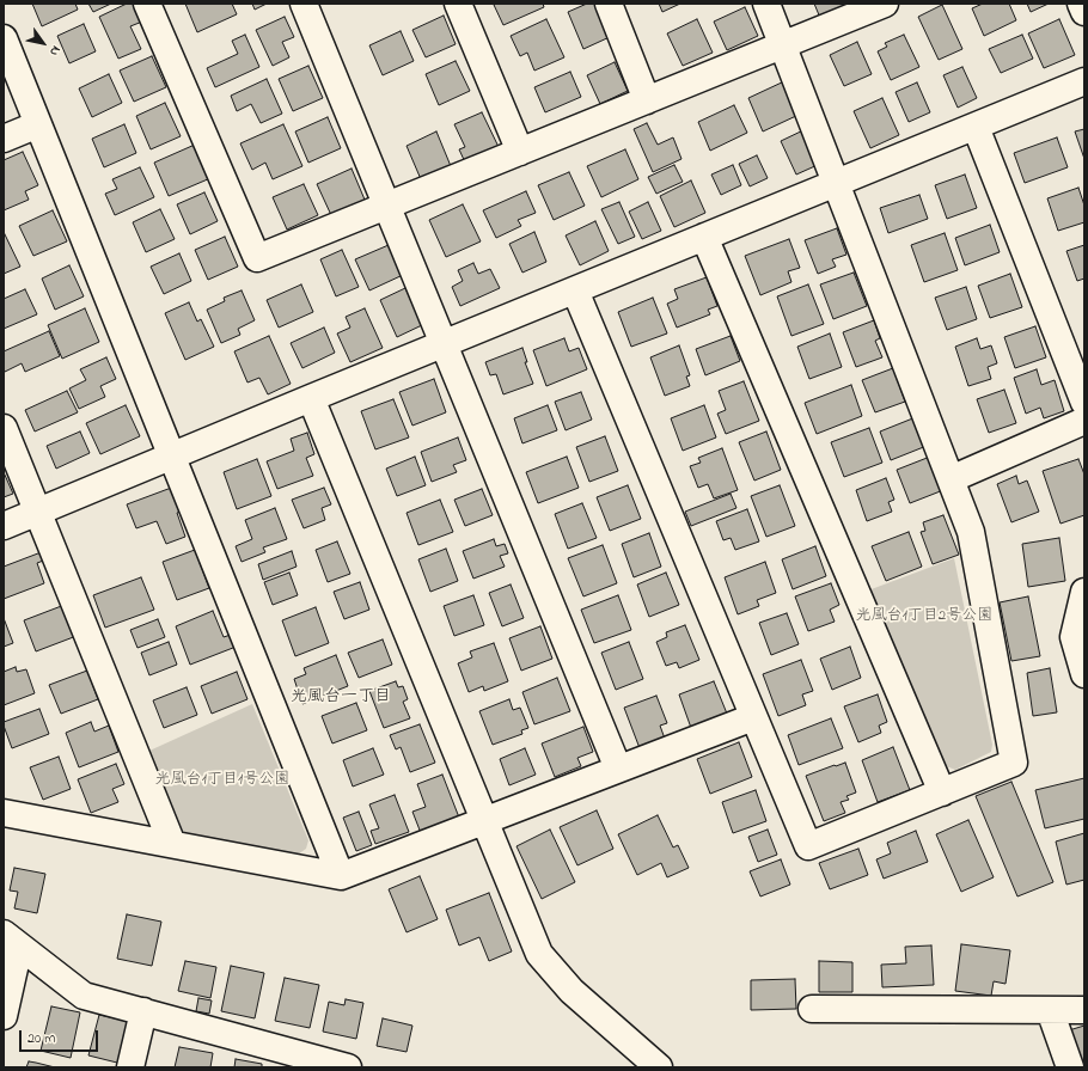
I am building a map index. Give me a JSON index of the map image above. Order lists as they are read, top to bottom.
{
  "districts": ["光風台一丁目"],
  "parks": ["光風台1丁目2号公園", "光風台1丁目1号公園"],
  "scale_bar": "20 m",
  "north": "bottom right"
}
